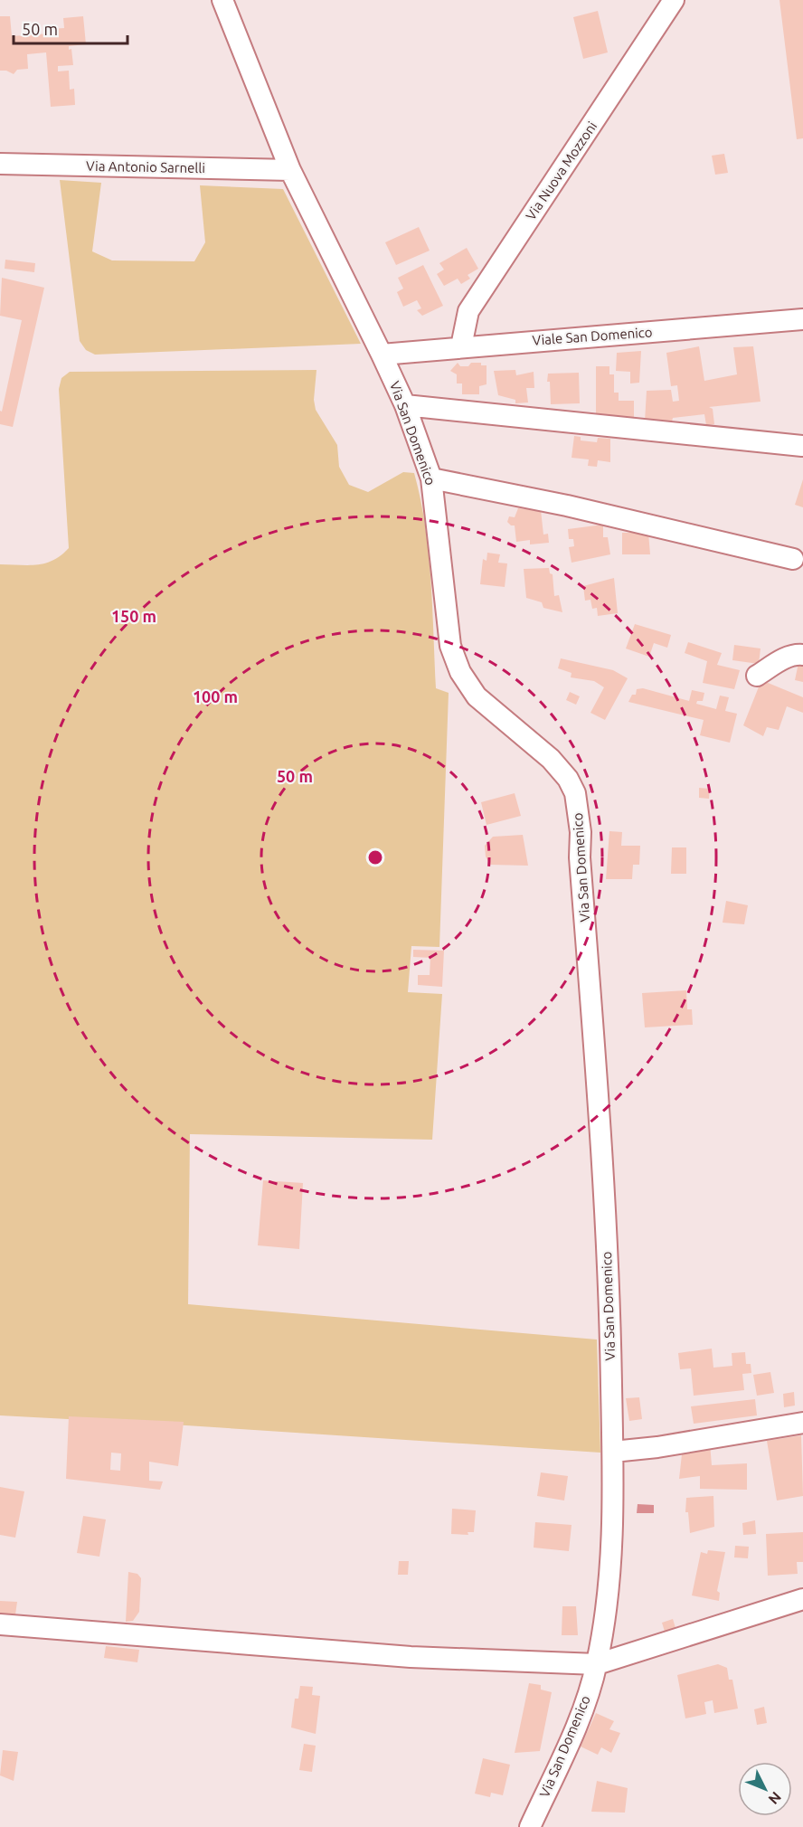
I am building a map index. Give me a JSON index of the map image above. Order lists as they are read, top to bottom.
{
  "streets": {
    "street": [
      "Via Antonio Sarnelli",
      "Via Nuova Mozzoni",
      "Viale San Domenico",
      "Via San Domenico"
    ]
  },
  "crossings": [
    ["Via Antonio Sarnelli", "Via San Domenico"],
    ["Via Nuova Mozzoni", "Viale San Domenico"],
    ["Viale San Domenico", "Via San Domenico"]
  ],
  "scale_bar": "50 m",
  "north": "bottom right",
  "rings": ["150 m", "100 m", "50 m"]
}
